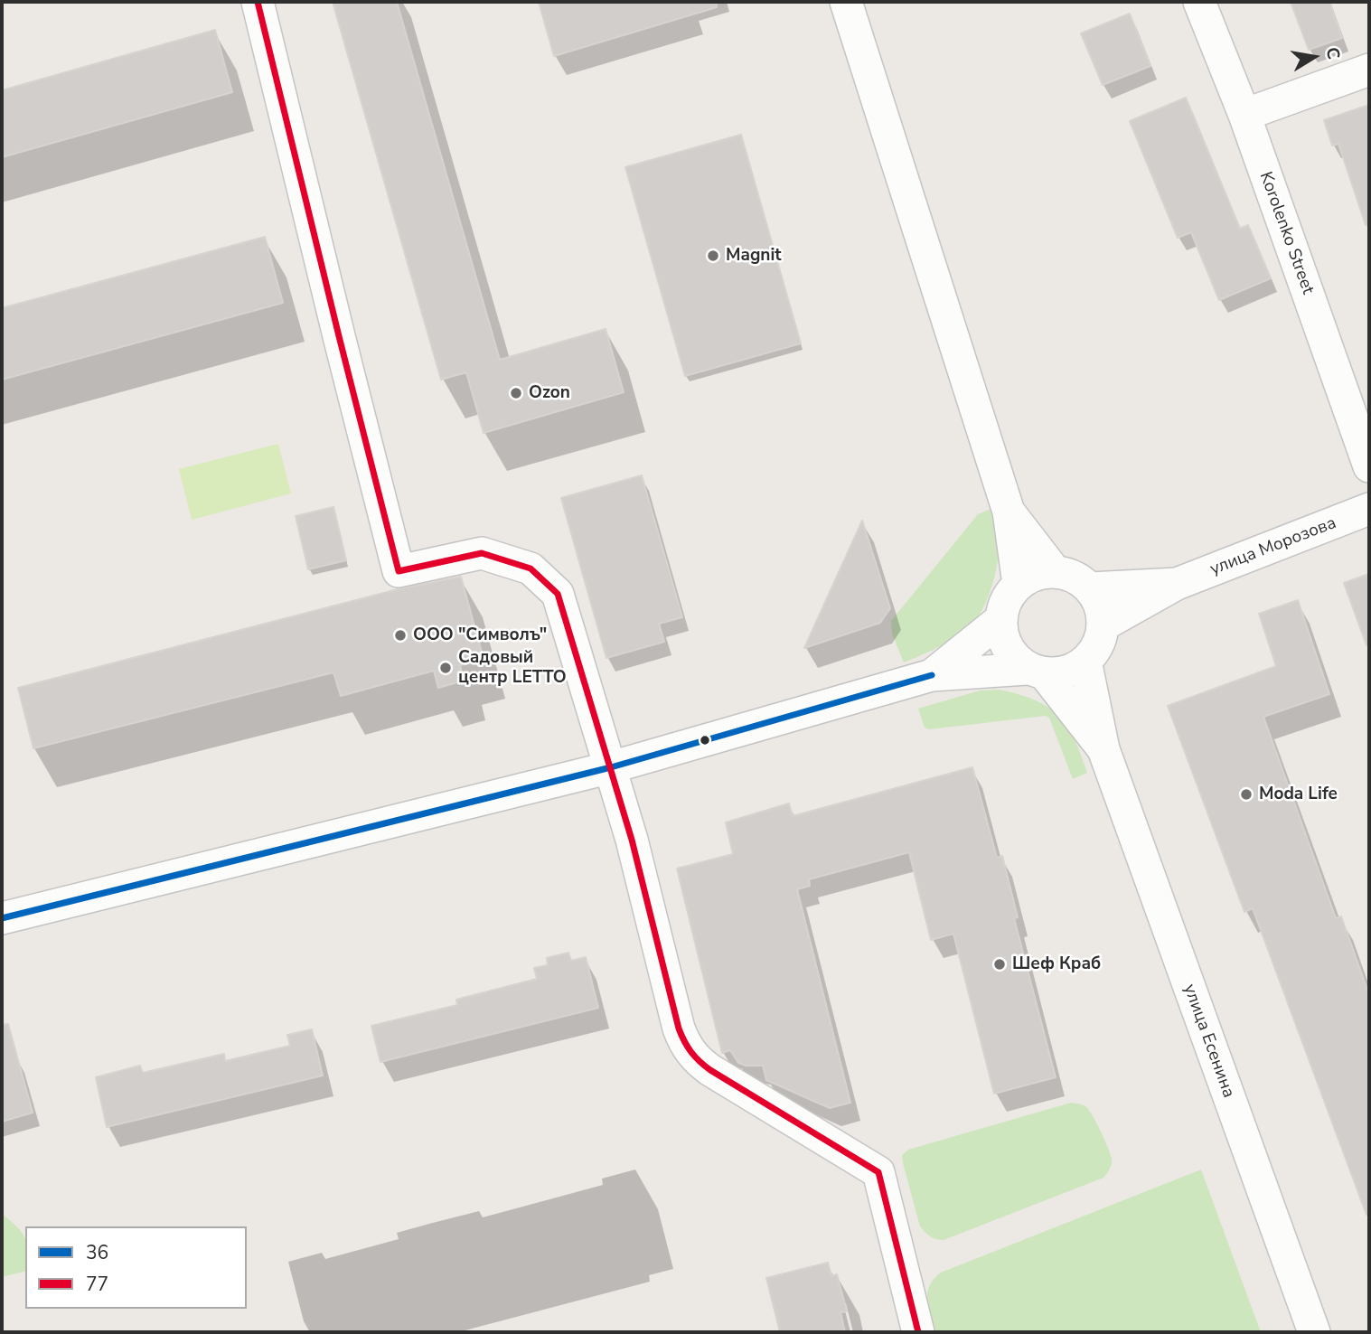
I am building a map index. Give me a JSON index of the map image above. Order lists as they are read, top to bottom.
{
  "streets": {
    "street": ["Korolenko Street", "улица Морозова", "улица Есенина"]
  },
  "places": [
    "Magnit",
    "Ozon",
    "ООО \"Символъ\"",
    "Садовый центр LETTO",
    "Moda Life",
    "Шеф Краб"
  ],
  "lines": ["transit line 77", "transit line 36"],
  "legend": ["36", "77"],
  "north": "right"
}
